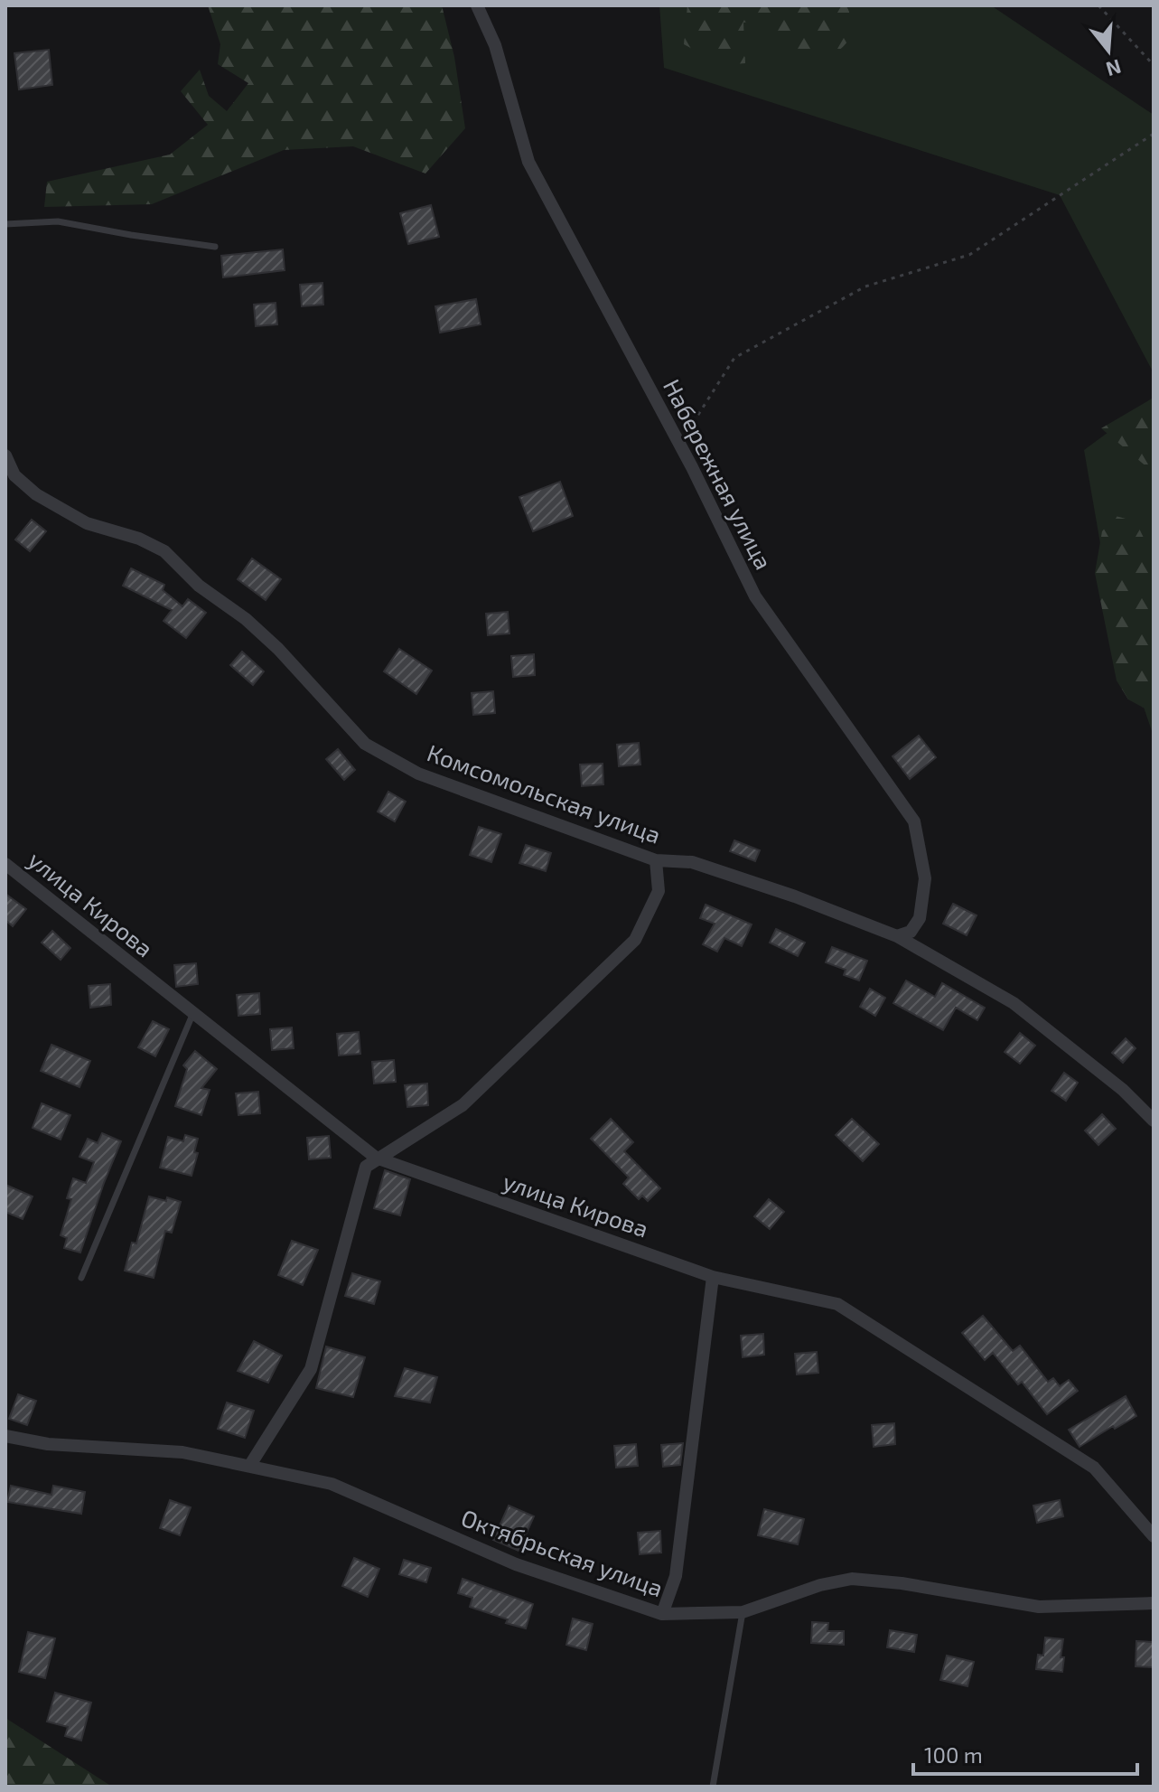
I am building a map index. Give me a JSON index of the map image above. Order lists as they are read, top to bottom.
{
  "streets": {
    "street": [
      "Набережная улица",
      "Комсомольская улица",
      "улица Кирова",
      "Октябрьская улица"
    ]
  },
  "crossings": [
    ["Набережная улица", "Комсомольская улица"]
  ],
  "scale_bar": "100 m",
  "north": "bottom"
}
